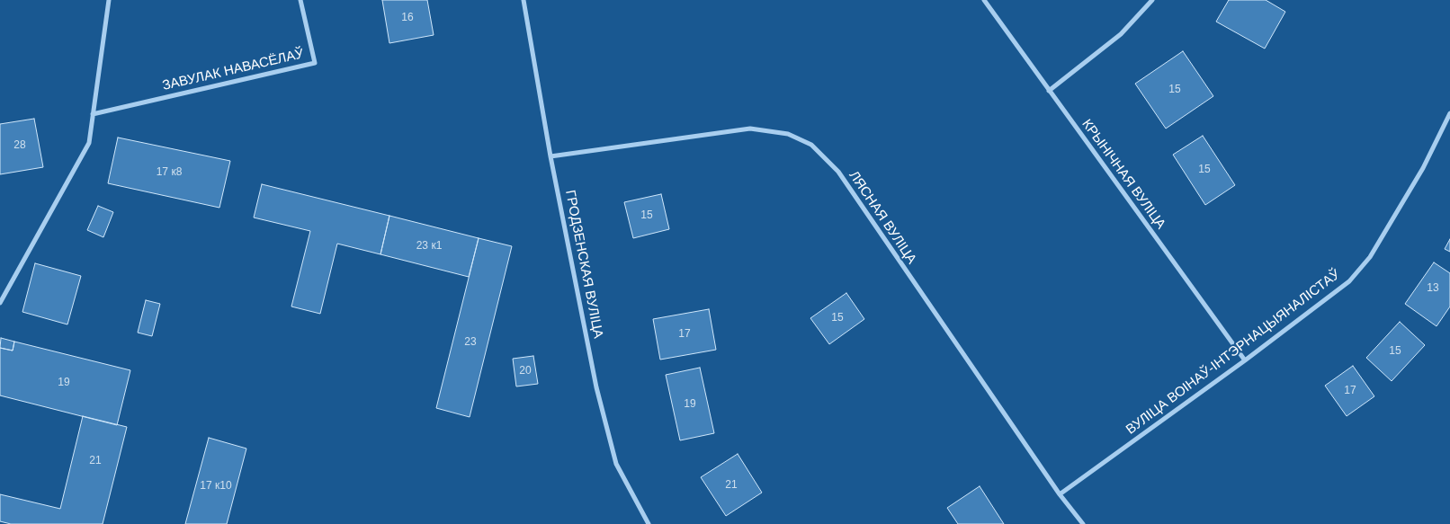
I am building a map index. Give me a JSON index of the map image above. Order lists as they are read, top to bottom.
{
  "streets": {
    "street": [
      "ЗАВУЛАК НАВАСЁЛАЎ",
      "КРЫНІЧНАЯ ВУЛІЦА",
      "ЛЯСНАЯ ВУЛІЦА",
      "ГРОДЗЕНСКАЯ ВУЛІЦА",
      "ВУЛІЦА ВОІНАЎ-ІНТЭРНАЦЫЯНАЛІСТАЎ"
    ]
  },
  "crossings": [
    ["КРЫНІЧНАЯ ВУЛІЦА", "ВУЛІЦА ВОІНАЎ-ІНТЭРНАЦЫЯНАЛІСТАЎ"],
    ["ЛЯСНАЯ ВУЛІЦА", "ГРОДЗЕНСКАЯ ВУЛІЦА"],
    ["ЛЯСНАЯ ВУЛІЦА", "ВУЛІЦА ВОІНАЎ-ІНТЭРНАЦЫЯНАЛІСТАЎ"]
  ],
  "house_numbers": [
    "16",
    "15",
    "28",
    "15",
    "17 к8",
    "15",
    "23 к1",
    "13",
    "15",
    "17",
    "23",
    "15",
    "20",
    "19",
    "17",
    "19",
    "21",
    "21",
    "17 к10"
  ]
}
